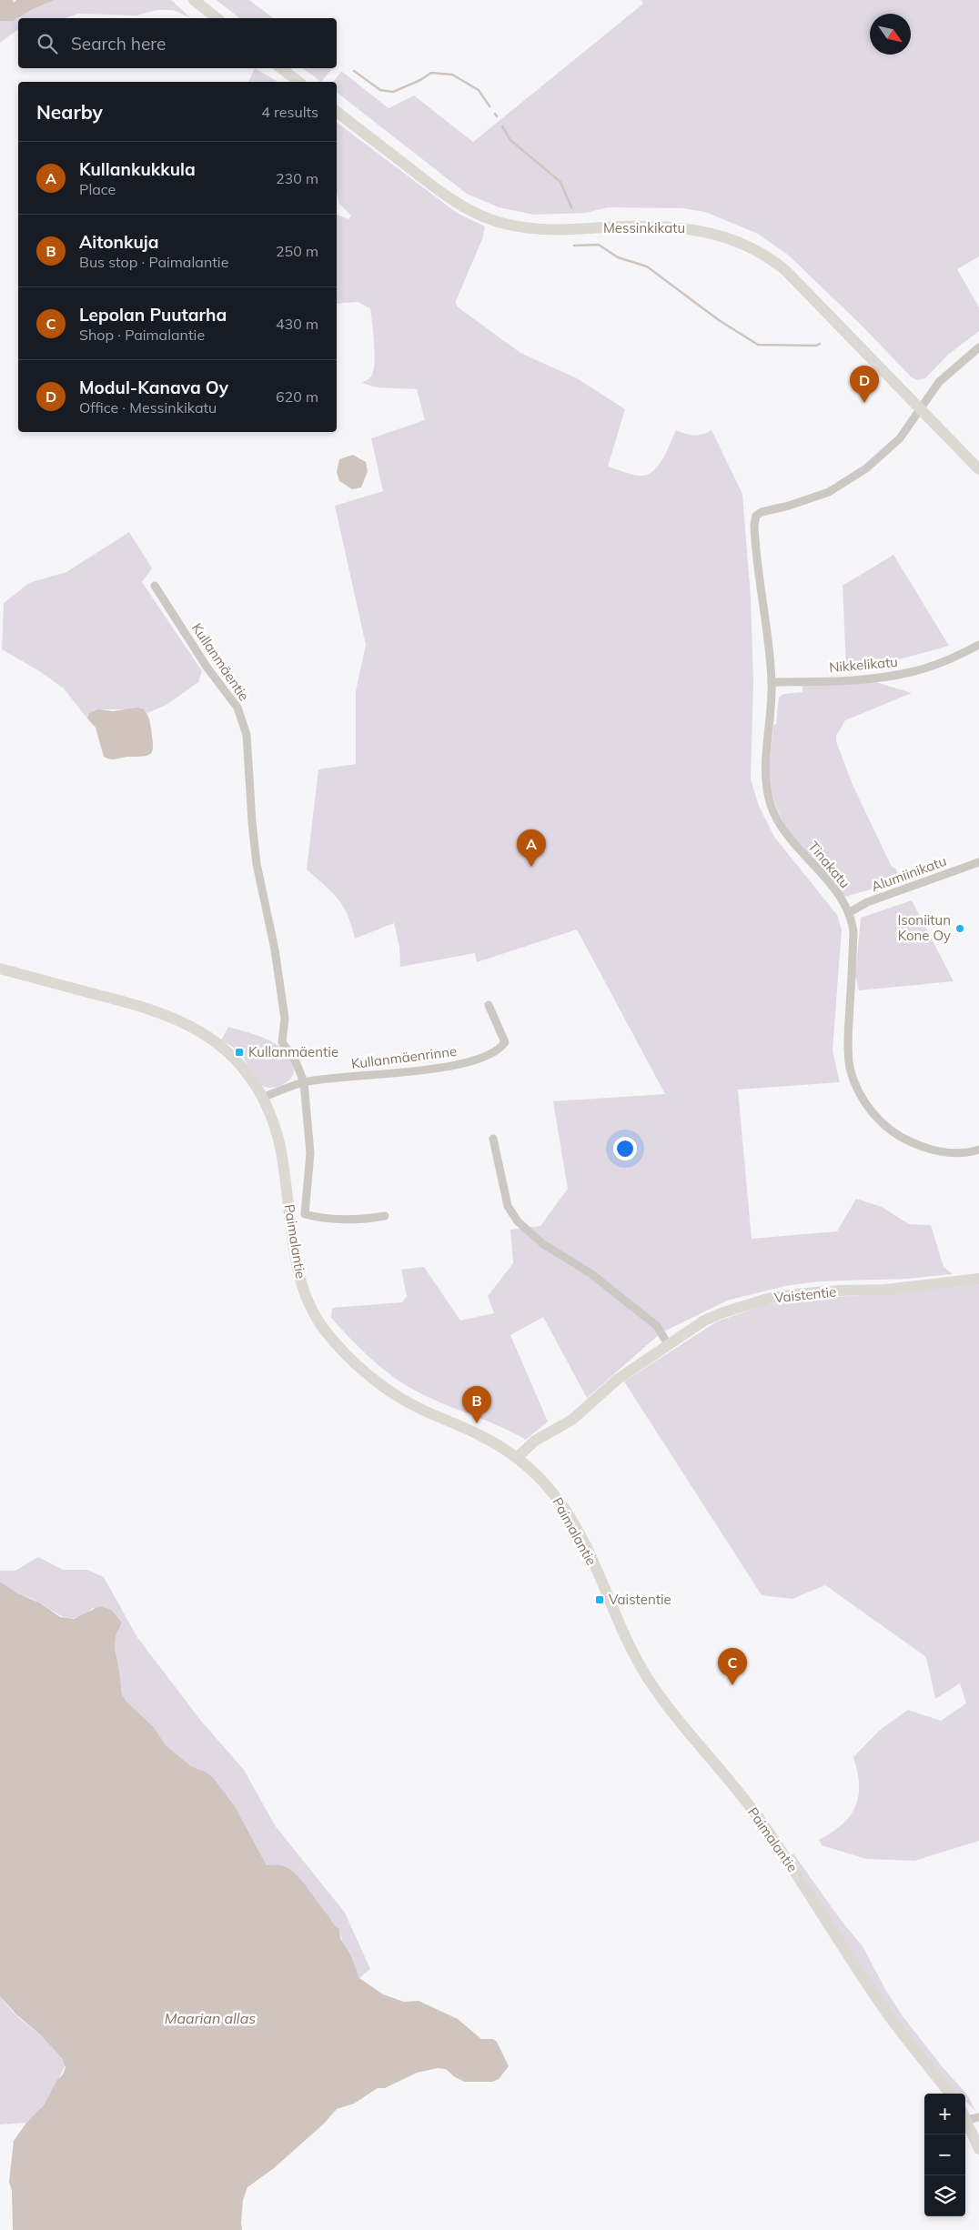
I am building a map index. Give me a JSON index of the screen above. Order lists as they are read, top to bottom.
{
  "streets": {
    "street": [
      "Messinkikatu",
      "Kullanmäentie",
      "Nikkelikatu",
      "Tinakatu",
      "Alumiinikatu",
      "Kullanmäenrinne",
      "Paimalantie",
      "Vaistentie"
    ]
  },
  "crossings": [
    ["Messinkikatu", "Tinakatu"],
    ["Kullanmäentie", "Kullanmäenrinne"],
    ["Nikkelikatu", "Tinakatu"],
    ["Tinakatu", "Alumiinikatu"],
    ["Kullanmäenrinne", "Paimalantie"],
    ["Paimalantie", "Vaistentie"]
  ],
  "water": ["Maarian allas"],
  "places": {
    "other": ["Isoniitun Kone Oy"],
    "transit": ["Kullanmäentie", "Vaistentie"]
  },
  "north": "bottom right",
  "page": {
    "search": "Search here",
    "heading": ["Nearby", "4 results"],
    "list": [
      {
        "mark": "A",
        "name": "Kullankukkula",
        "note": "Place",
        "value": "230 m"
      },
      {
        "mark": "B",
        "name": "Aitonkuja",
        "note": "Bus stop · Paimalantie",
        "value": "250 m"
      },
      {
        "mark": "C",
        "name": "Lepolan Puutarha",
        "note": "Shop · Paimalantie",
        "value": "430 m"
      },
      {
        "mark": "D",
        "name": "Modul-Kanava Oy",
        "note": "Office · Messinkikatu",
        "value": "620 m"
      }
    ],
    "pins": [
      "D",
      "A",
      "B",
      "C"
    ],
    "map_buttons": ["+", "−"]
  }
}
